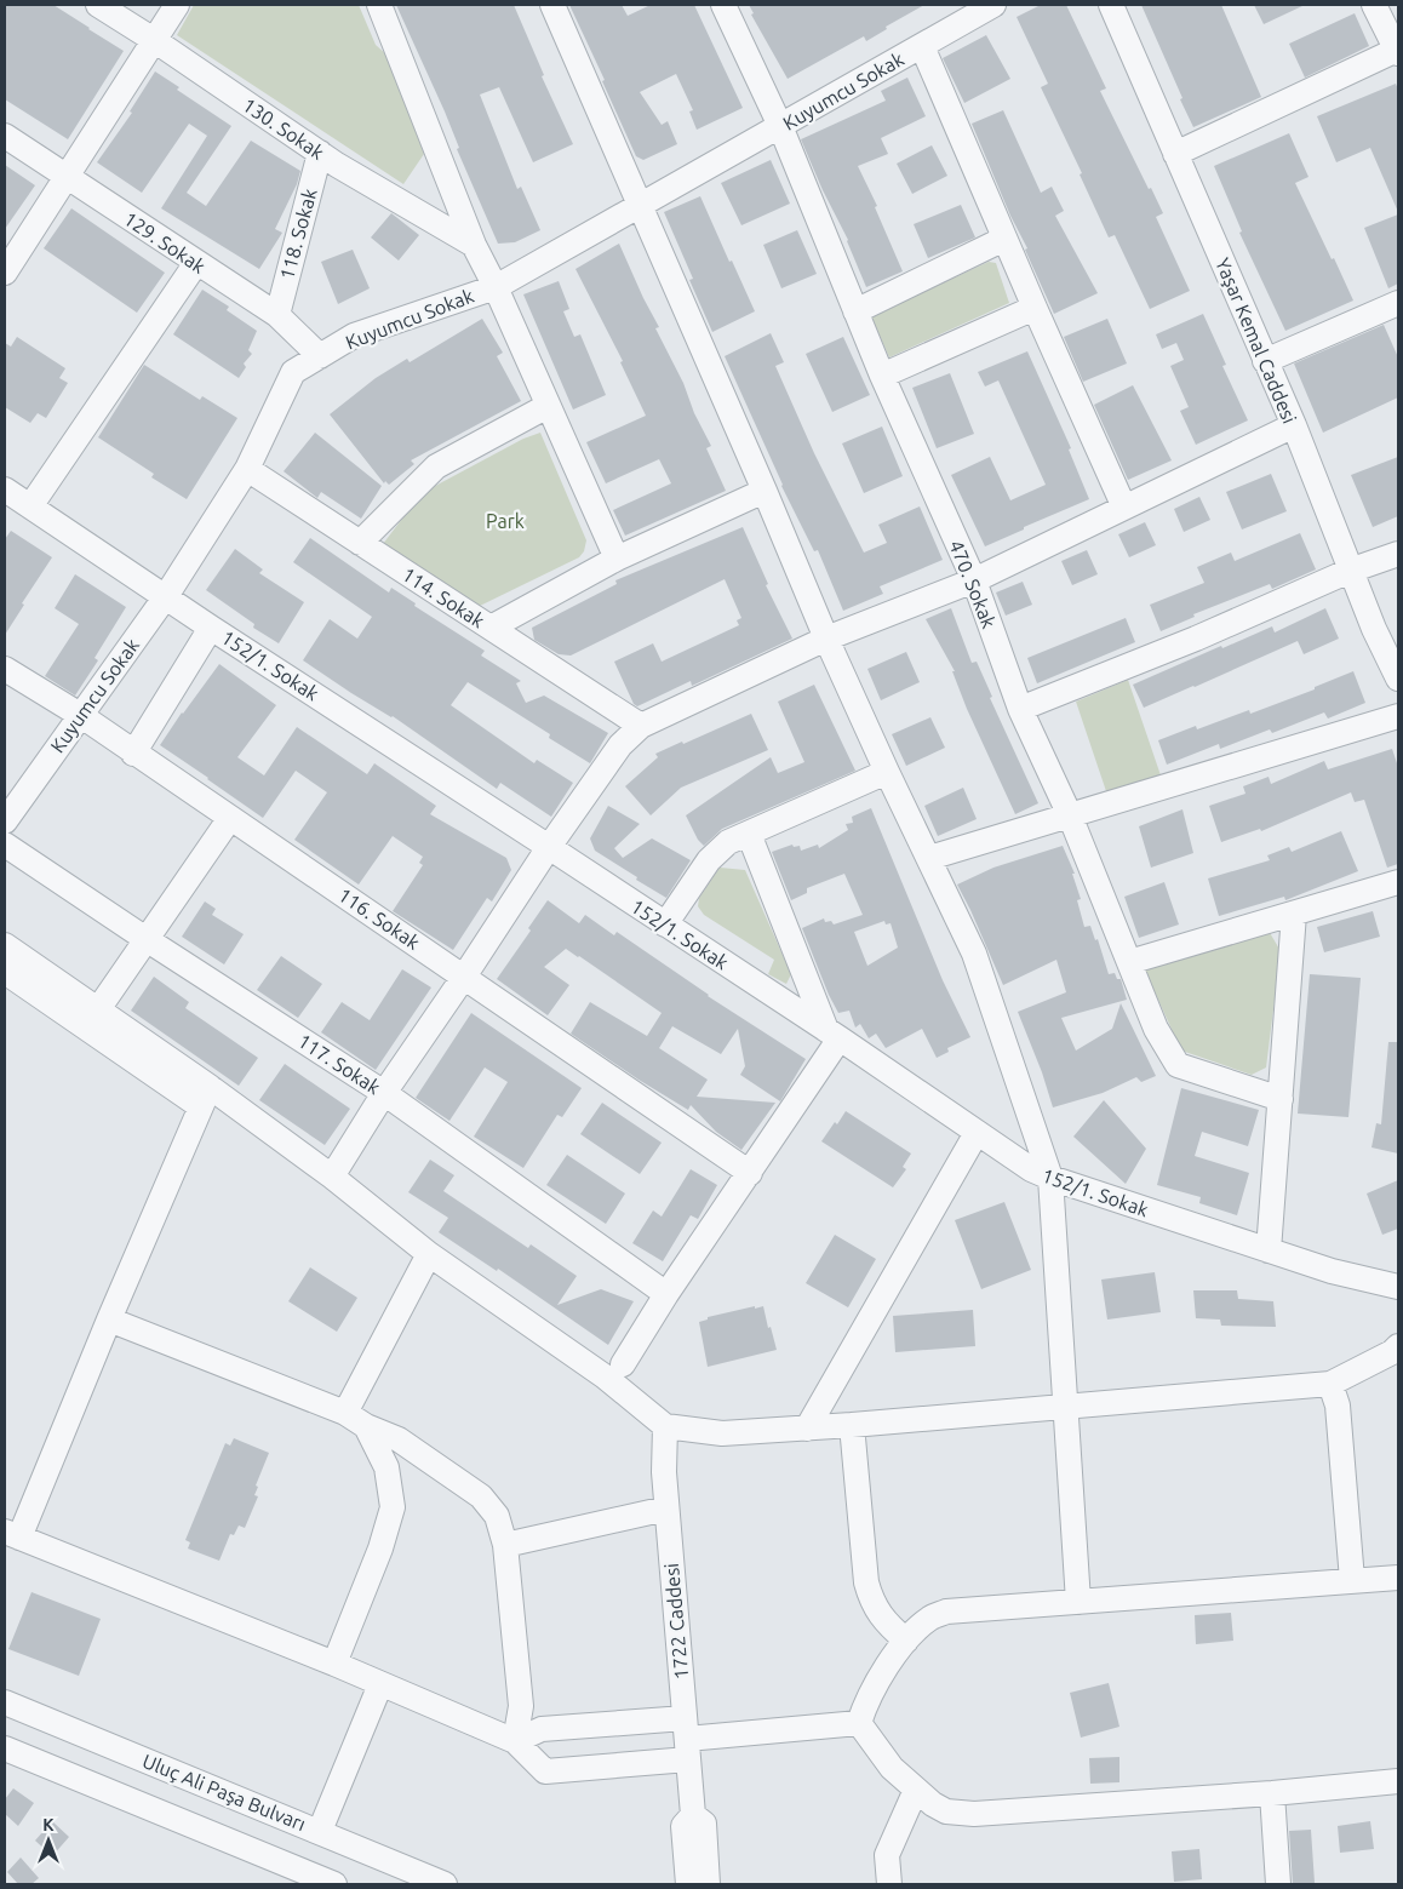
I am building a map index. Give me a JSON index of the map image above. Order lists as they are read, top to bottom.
{
  "streets": {
    "street": [
      "Kuyumcu Sokak",
      "130. Sokak",
      "118. Sokak",
      "129. Sokak",
      "Yaşar Kemal Caddesi",
      "470. Sokak",
      "114. Sokak",
      "152/1. Sokak",
      "116. Sokak",
      "117. Sokak",
      "1722 Caddesi",
      "Uluç Ali Paşa Bulvarı"
    ]
  },
  "crossings": [
    ["Kuyumcu Sokak", "129. Sokak"],
    ["Kuyumcu Sokak", "470. Sokak"],
    ["Kuyumcu Sokak", "114. Sokak"],
    ["Kuyumcu Sokak", "152/1. Sokak"],
    ["Kuyumcu Sokak", "116. Sokak"],
    ["130. Sokak", "118. Sokak"],
    ["118. Sokak", "129. Sokak"]
  ],
  "parks": ["Park"],
  "north": "top"
}
